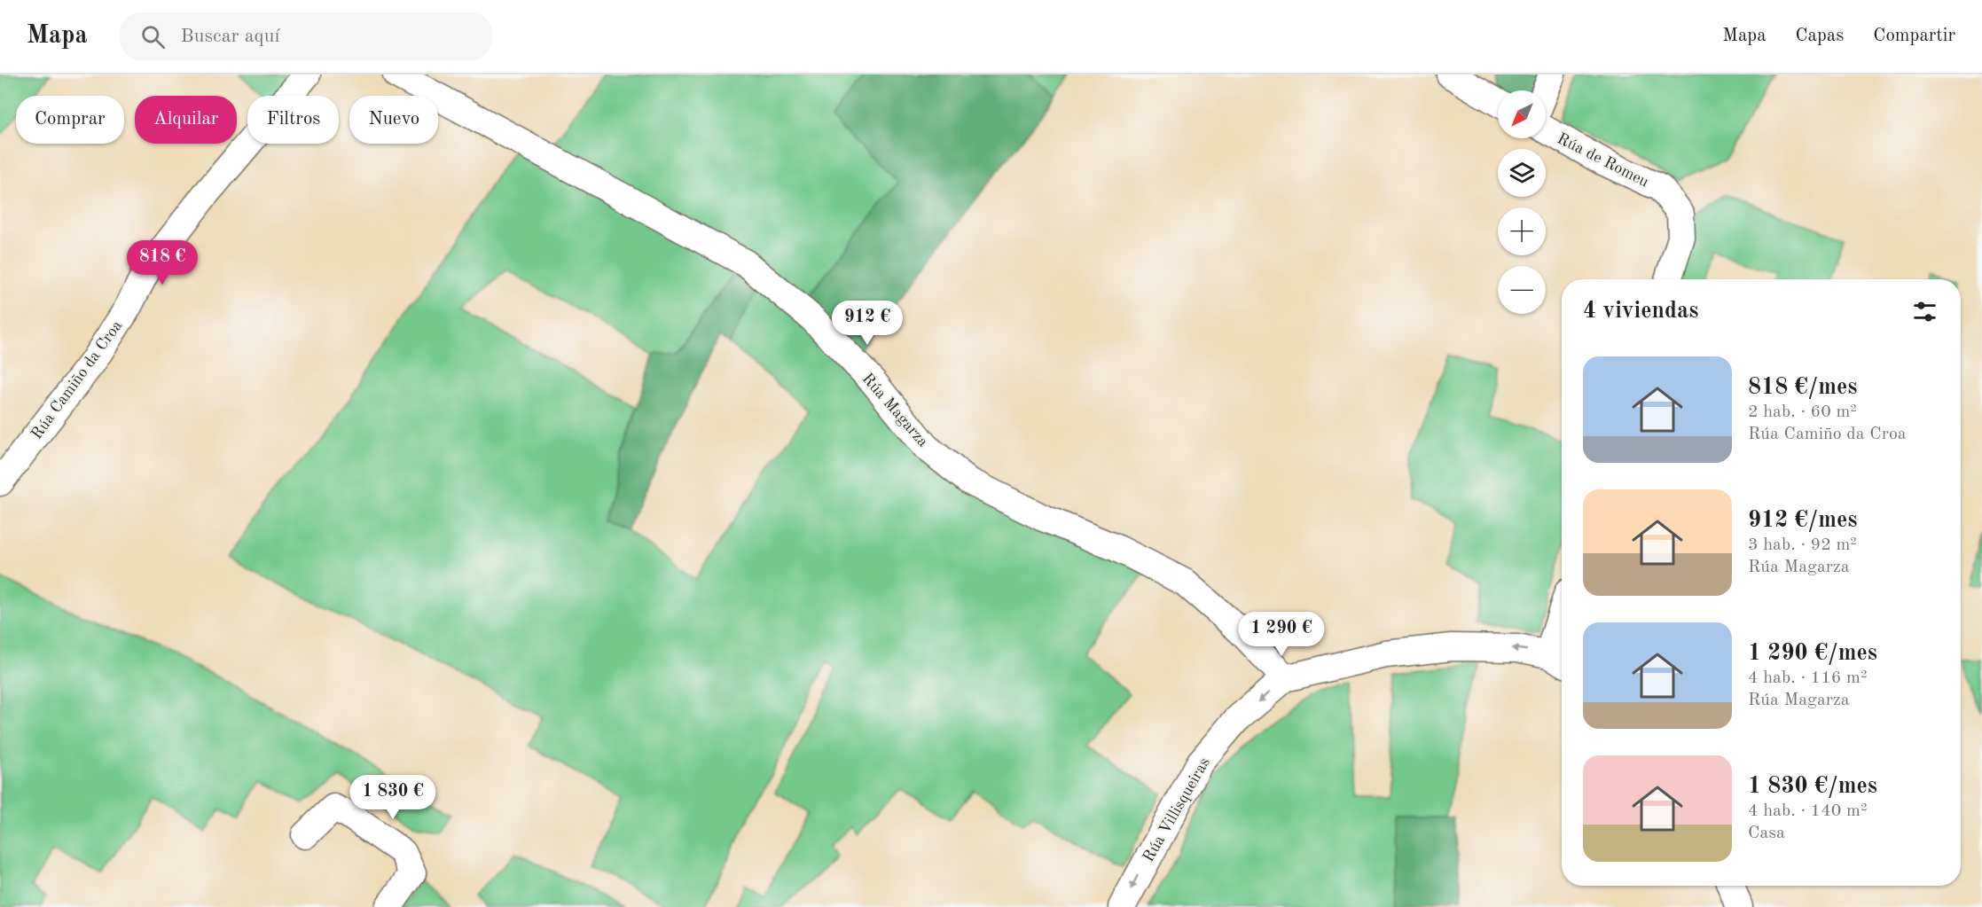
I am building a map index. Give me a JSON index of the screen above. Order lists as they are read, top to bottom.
{
  "streets": {
    "street": [
      "Rúa de Romeu",
      "Rúa Camiño da Croa",
      "Rúa Magarza",
      "Rúa Villisqueiras"
    ]
  },
  "crossings": [
    ["Rúa Magarza", "Rúa Villisqueiras"]
  ],
  "one_way": ["Rúa Villisqueiras"],
  "north": "bottom left",
  "page": {
    "header": "Mapa",
    "search": "Buscar aquí",
    "nav": ["Mapa", "Capas", "Compartir"],
    "map_buttons": ["+", "−"],
    "chip": [
      "Comprar",
      "Alquilar",
      "Filtros",
      "Nuevo"
    ],
    "price": [
      "818 €",
      "912 €",
      "1 290 €",
      "1 830 €"
    ],
    "heading": "4 viviendas",
    "list": [
      {
        "name": "818 €/mes",
        "note": "2 hab. · 60 m² · Rúa Camiño da Croa"
      },
      {
        "name": "912 €/mes",
        "note": "3 hab. · 92 m² · Rúa Magarza"
      },
      {
        "name": "1 290 €/mes",
        "note": "4 hab. · 116 m² · Rúa Magarza"
      },
      {
        "name": "1 830 €/mes",
        "note": "4 hab. · 140 m² · Casa"
      }
    ]
  }
}
